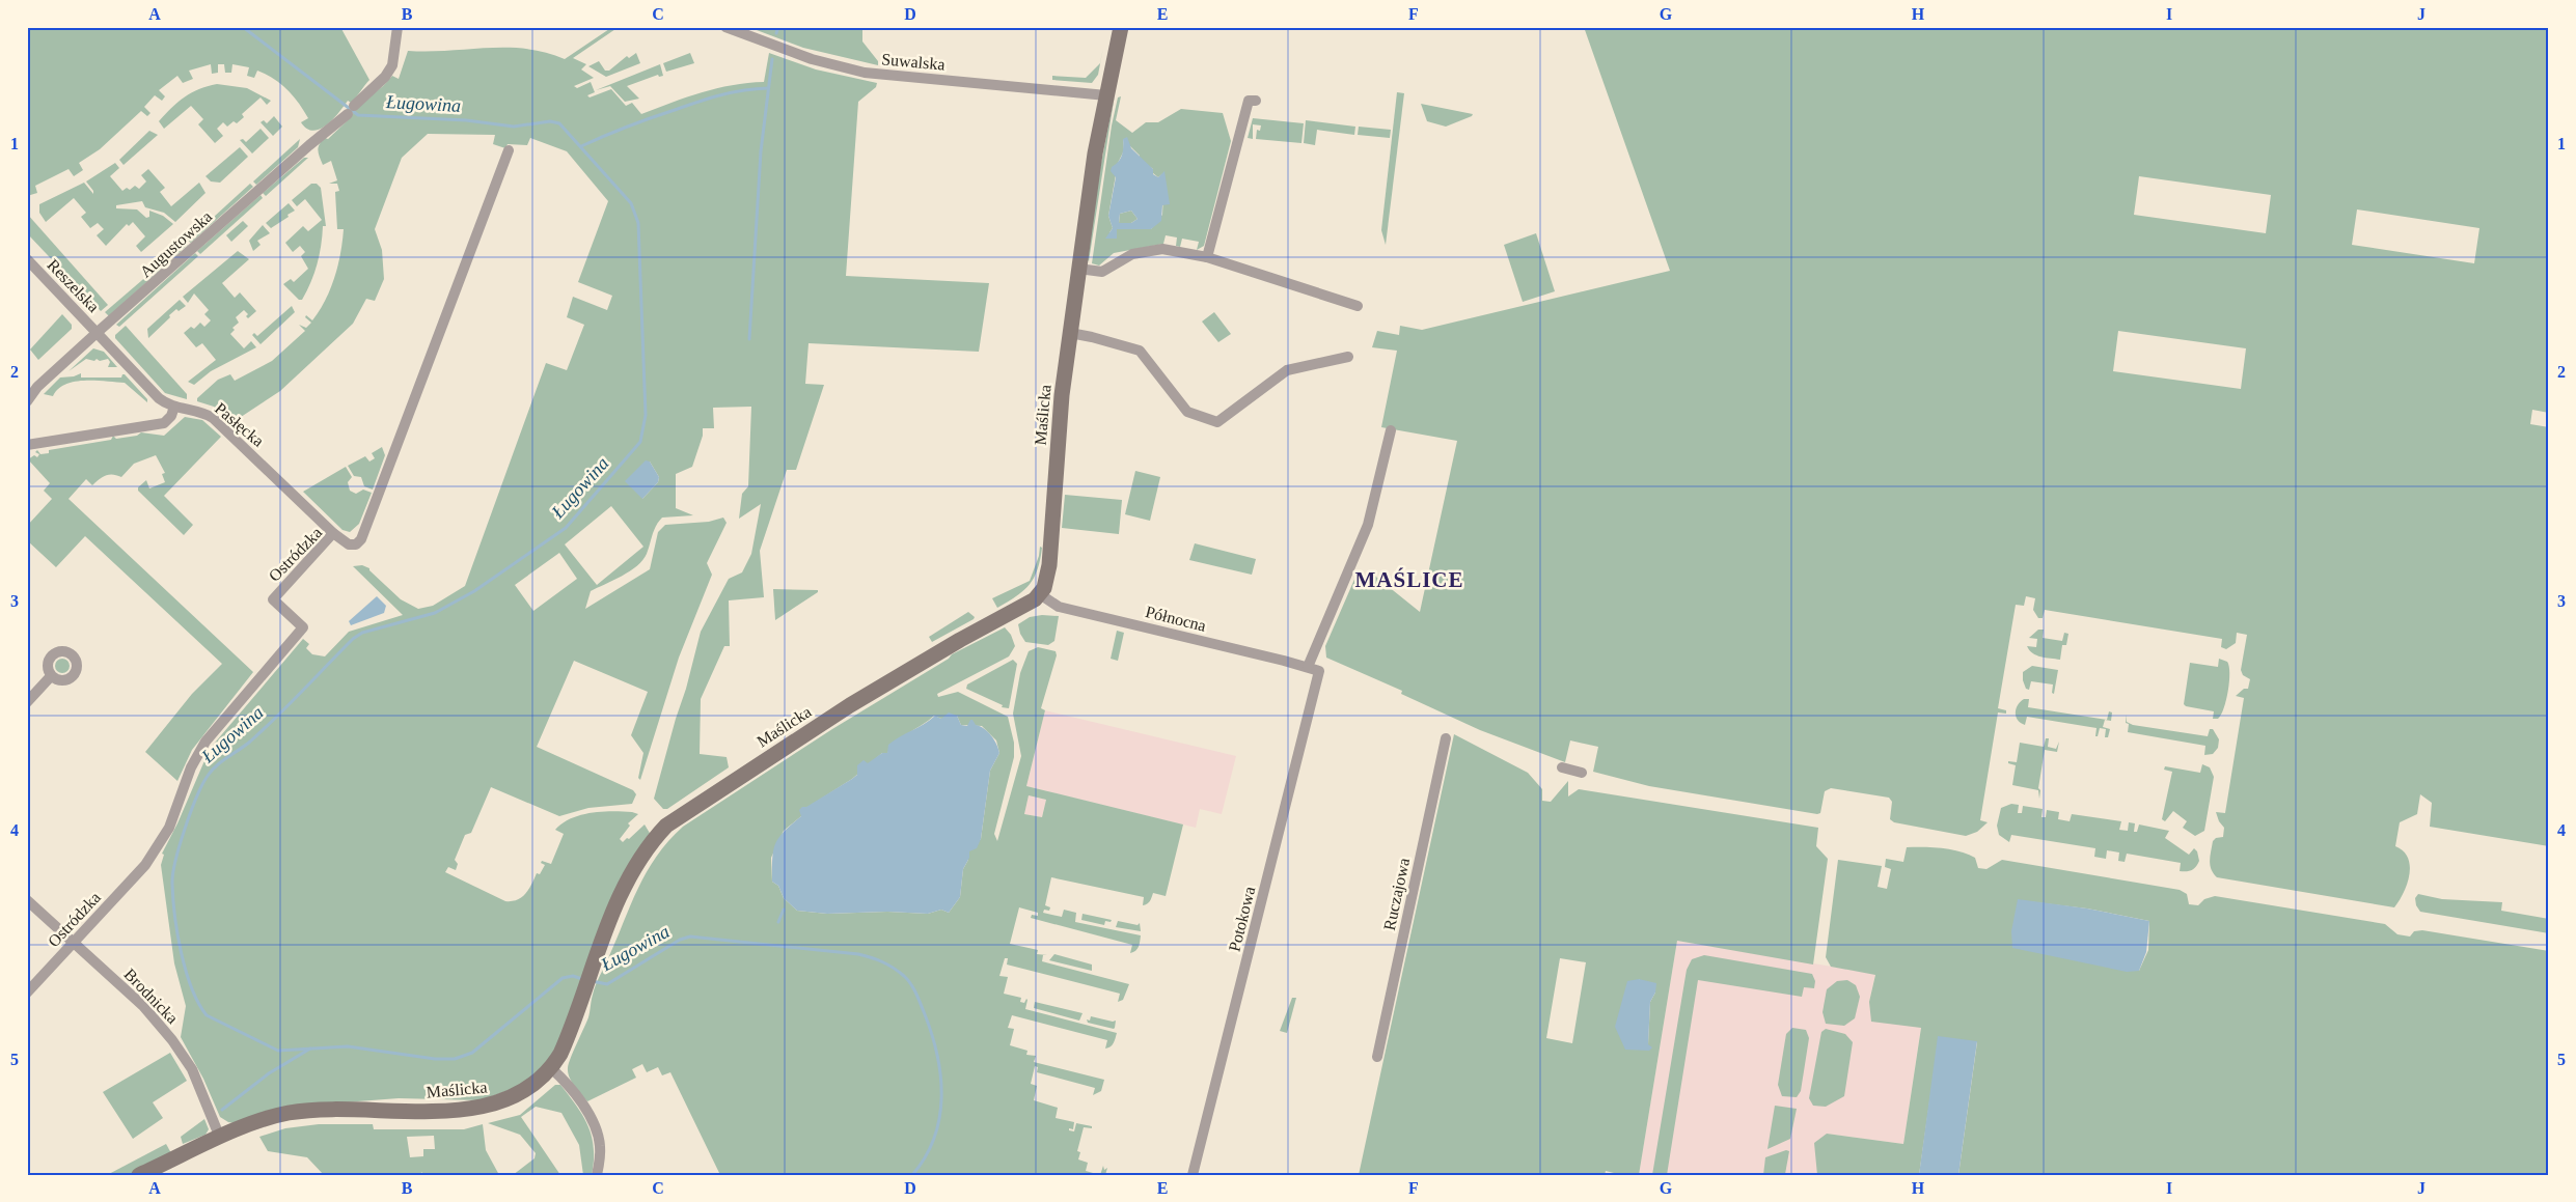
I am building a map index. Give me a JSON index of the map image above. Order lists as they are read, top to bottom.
{
  "streets": {
    "street": [
      "Suwalska",
      "Augustowska",
      "Reszelska",
      "Maślicka",
      "Pasłęcka",
      "Ostródzka",
      "Północna",
      "Ruczajowa",
      "Potokowa",
      "Brodnicka"
    ]
  },
  "crossings": [
    ["Suwalska", "Maślicka"],
    ["Augustowska", "Reszelska"],
    ["Augustowska", "Pasłęcka"],
    ["Reszelska", "Pasłęcka"],
    ["Maślicka", "Północna"],
    ["Maślicka", "Brodnicka"],
    ["Pasłęcka", "Ostródzka"],
    ["Ostródzka", "Brodnicka"],
    ["Północna", "Potokowa"]
  ],
  "districts": ["MAŚLICE"],
  "water": ["Ługowina"],
  "grid": {
    "columns": [
      "A",
      "B",
      "C",
      "D",
      "E",
      "F",
      "G",
      "H",
      "I",
      "J"
    ],
    "rows": [
      "1",
      "2",
      "3",
      "4",
      "5"
    ]
  }
}
